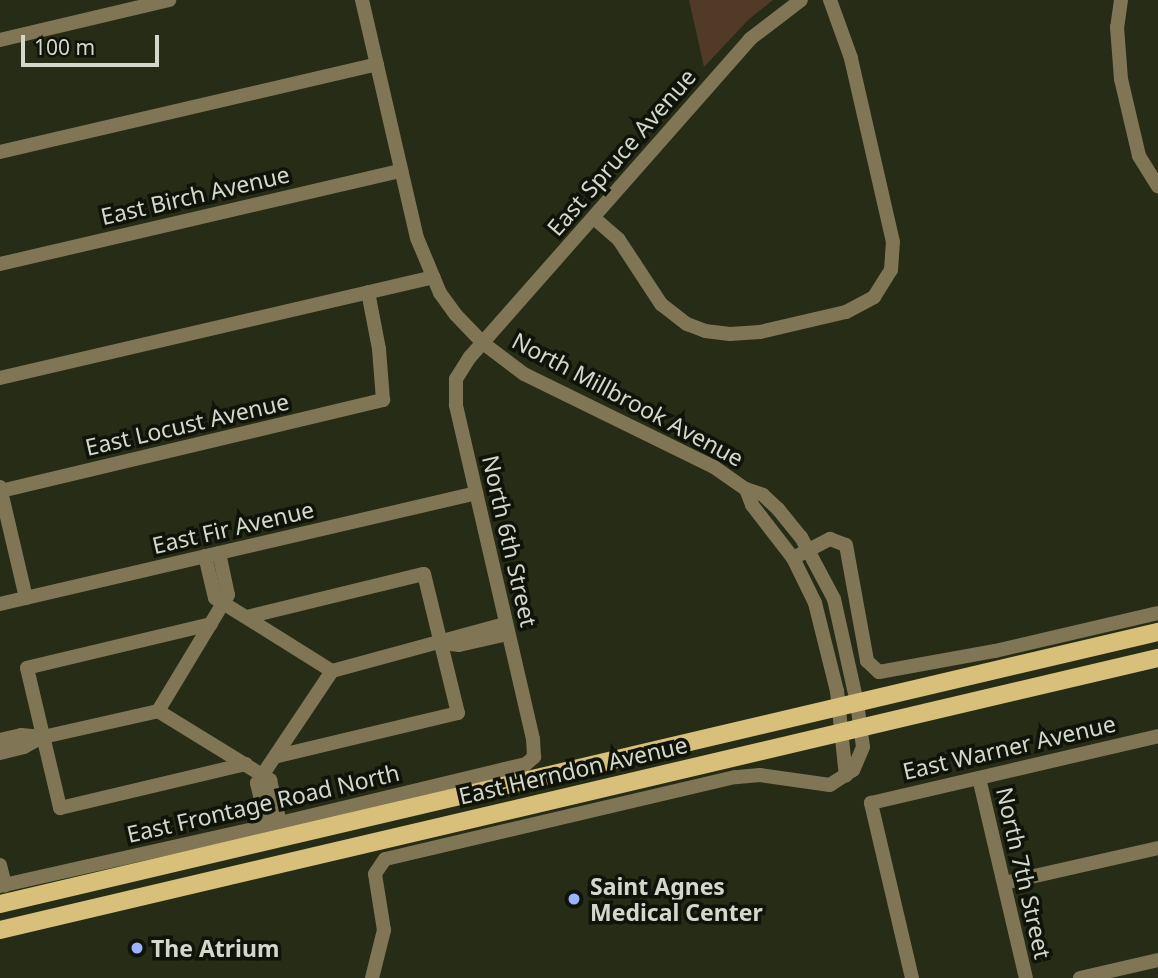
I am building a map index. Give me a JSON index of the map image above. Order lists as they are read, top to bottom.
{
  "streets": {
    "main road": ["East Herndon Avenue"],
    "street": [
      "East Spruce Avenue",
      "East Birch Avenue",
      "North Millbrook Avenue",
      "East Locust Avenue",
      "East Fir Avenue",
      "North 6th Street",
      "East Warner Avenue",
      "East Frontage Road North",
      "North 7th Street"
    ]
  },
  "crossings": [
    ["East Spruce Avenue", "North Millbrook Avenue"],
    ["East Spruce Avenue", "North 6th Street"],
    ["East Birch Avenue", "North Millbrook Avenue"],
    ["North Millbrook Avenue", "North 6th Street"],
    ["North Millbrook Avenue", "East Herndon Avenue"],
    ["East Fir Avenue", "North 6th Street"],
    ["North 6th Street", "East Frontage Road North"],
    ["East Warner Avenue", "North 7th Street"]
  ],
  "places": ["Saint Agnes Medical Center", "The Atrium"],
  "scale_bar": "100 m"
}
